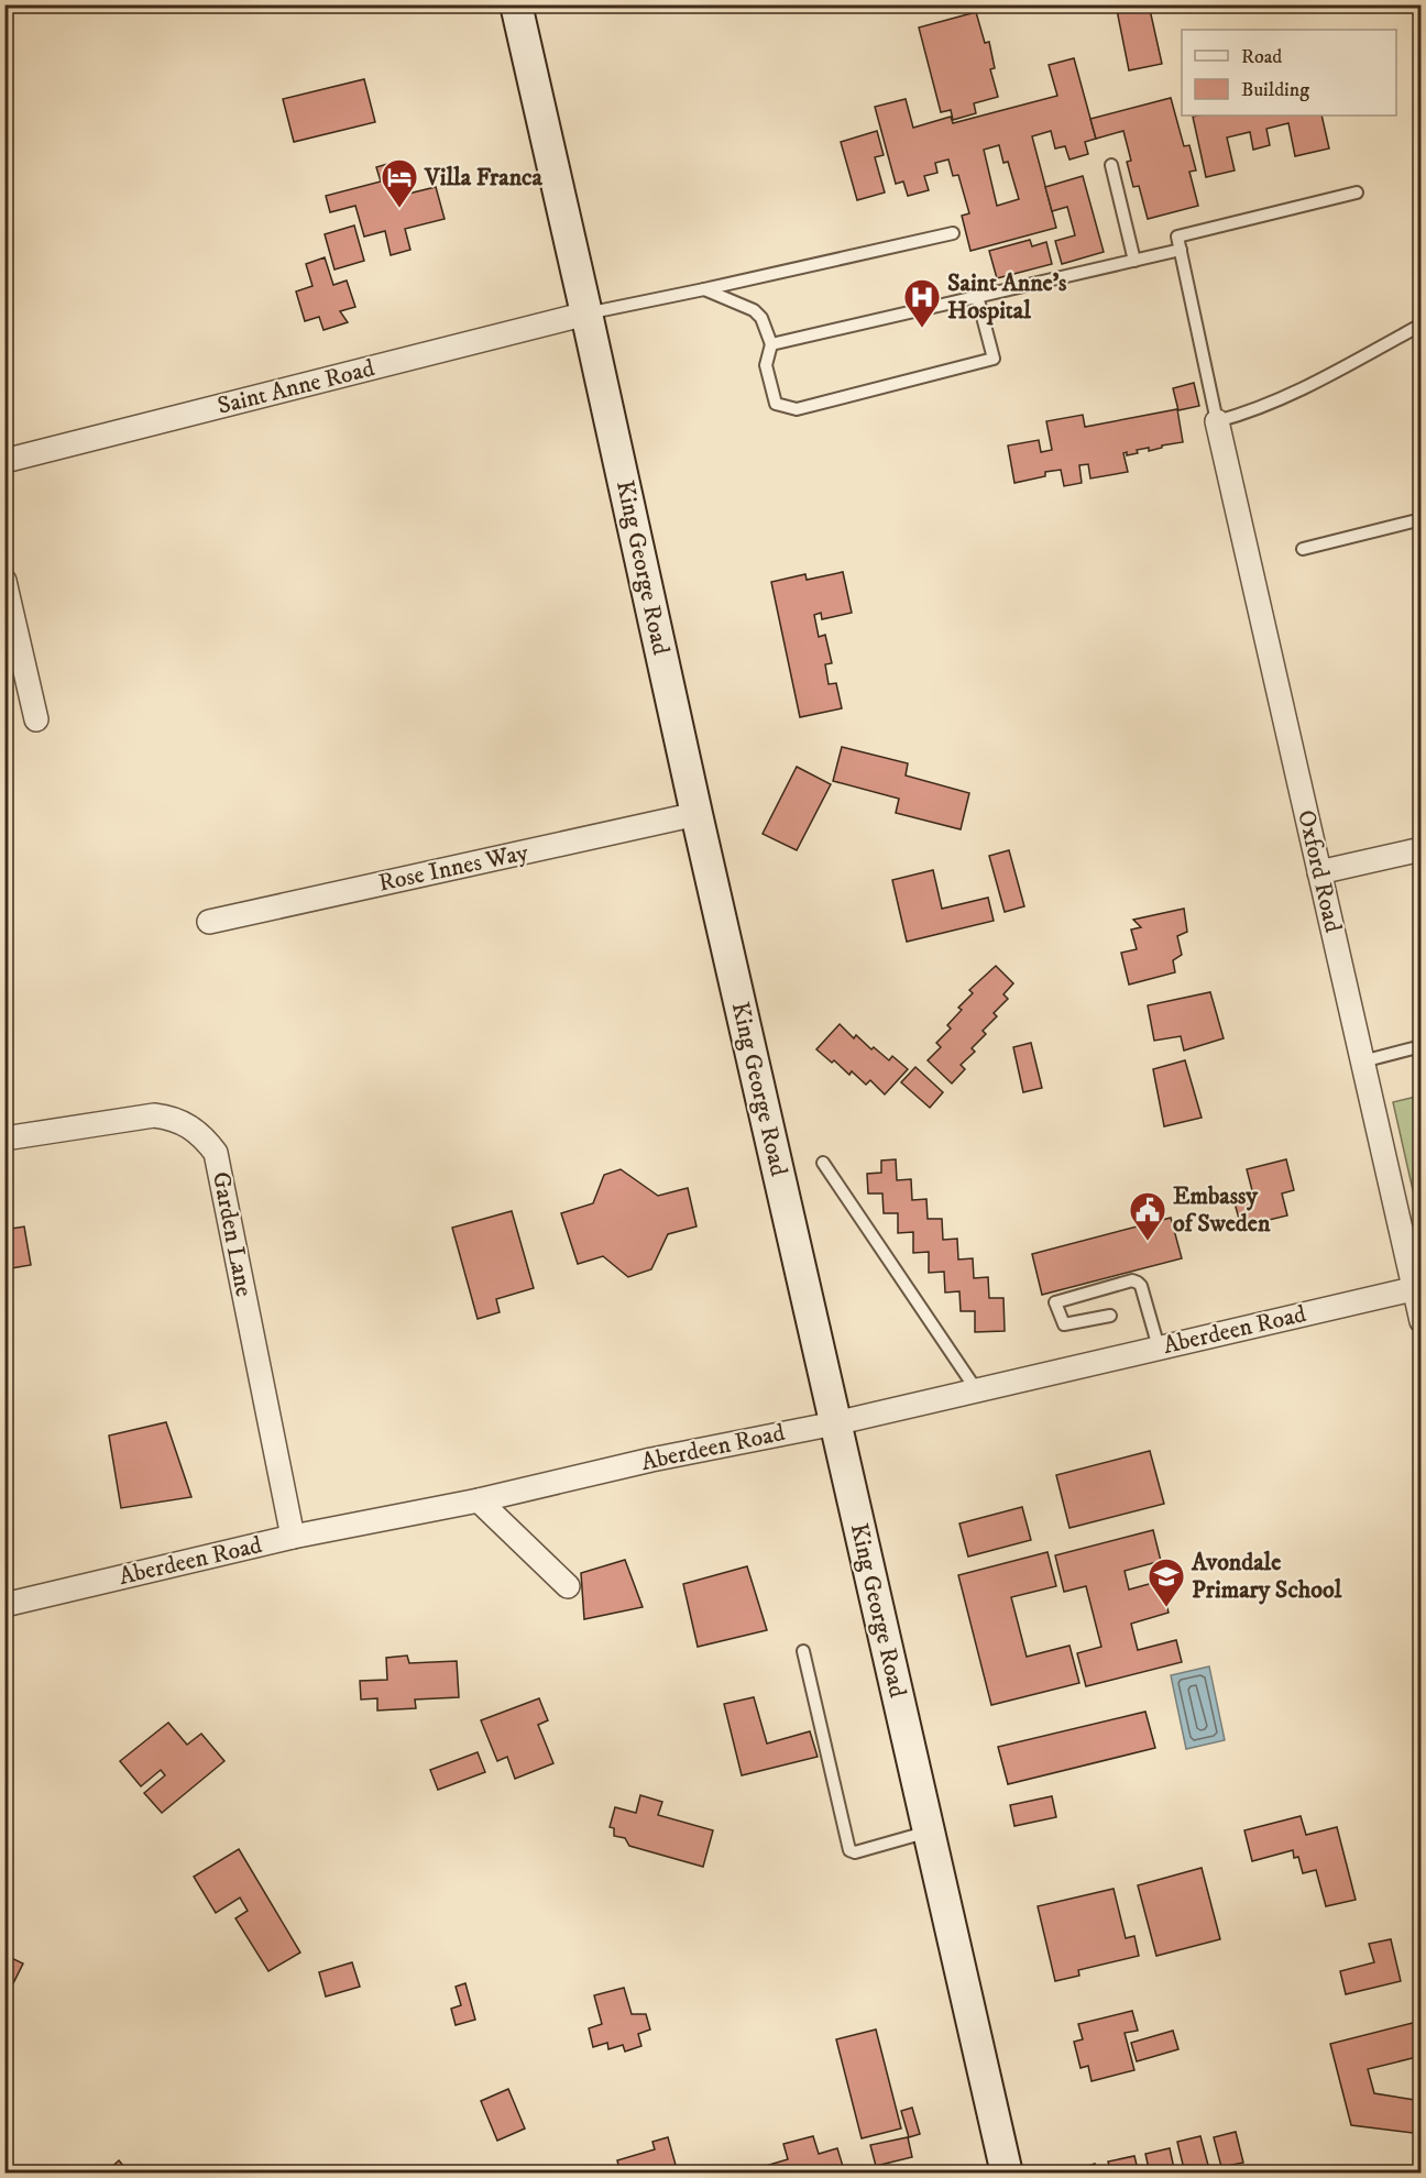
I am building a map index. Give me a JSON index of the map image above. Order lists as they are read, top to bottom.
{
  "streets": {
    "main road": ["King George Road"],
    "street": [
      "Saint Anne Road",
      "Rose Innes Way",
      "Oxford Road",
      "Garden Lane",
      "Aberdeen Road"
    ]
  },
  "crossings": [
    ["Saint Anne Road", "King George Road"],
    ["King George Road", "Rose Innes Way"],
    ["King George Road", "Aberdeen Road"],
    ["Oxford Road", "Aberdeen Road"],
    ["Garden Lane", "Aberdeen Road"]
  ],
  "places": {
    "hotel": ["Villa Franca"],
    "hospital": ["Saint Anne's Hospital"],
    "public building": ["Embassy of Sweden"],
    "school or university": ["Avondale Primary School"]
  },
  "legend": ["Road", "Building"]
}
